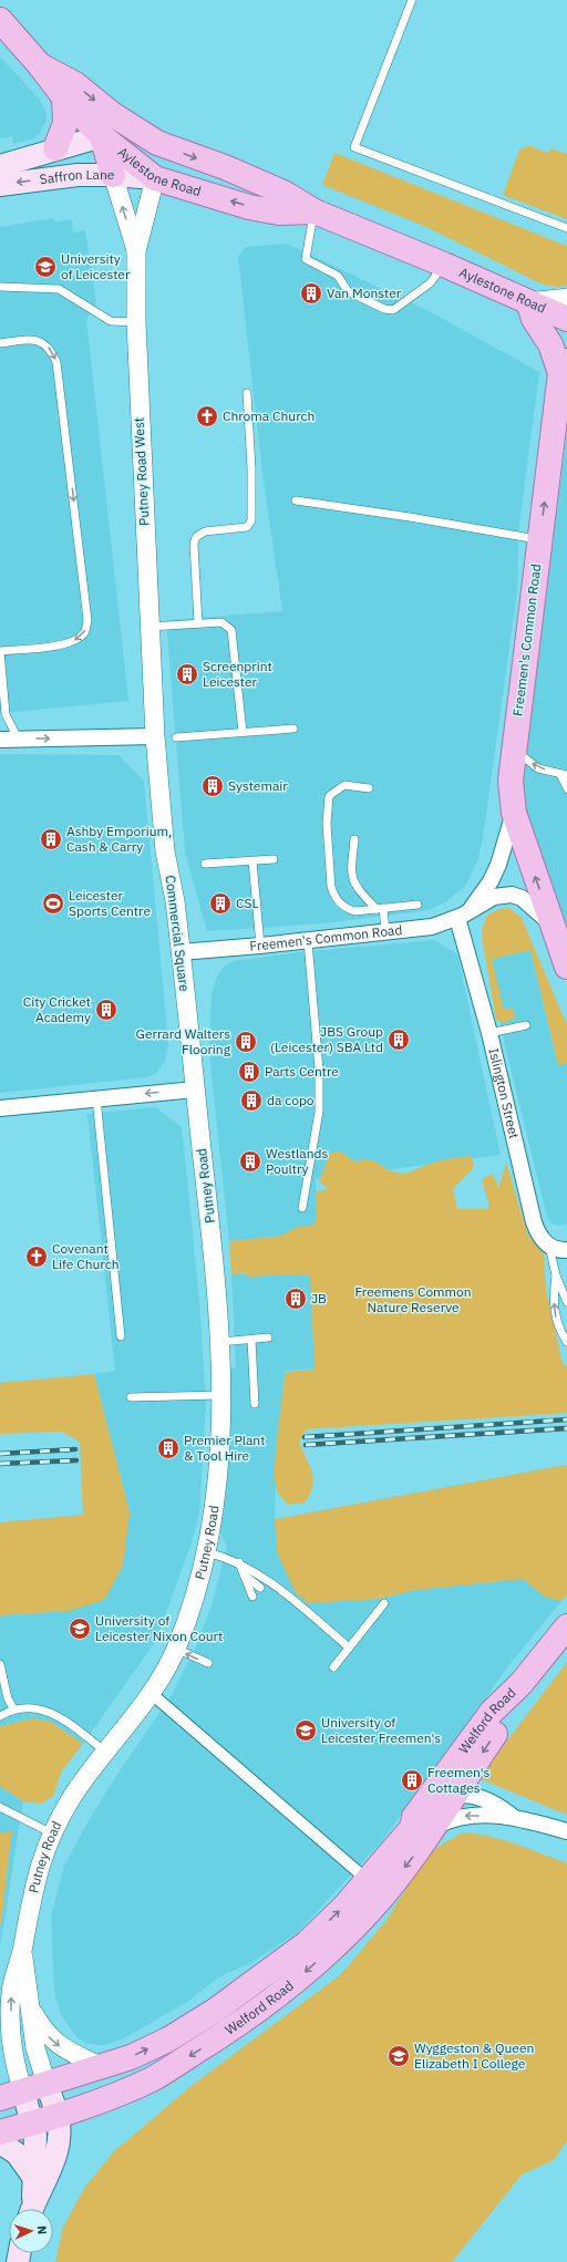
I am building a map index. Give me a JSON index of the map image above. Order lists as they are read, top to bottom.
{
  "streets": {
    "main road": [
      "Aylestone Road",
      "Saffron Lane",
      "Freemen's Common Road",
      "Welford Road"
    ],
    "street": [
      "Putney Road West",
      "Commercial Square",
      "Islington Street",
      "Putney Road"
    ]
  },
  "crossings": [
    ["Aylestone Road", "Saffron Lane"],
    ["Aylestone Road", "Putney Road West"],
    ["Saffron Lane", "Putney Road West"],
    ["Putney Road West", "Commercial Square"],
    ["Freemen's Common Road", "Commercial Square"],
    ["Freemen's Common Road", "Islington Street"],
    ["Commercial Square", "Putney Road"],
    ["Putney Road", "Welford Road"]
  ],
  "parks": ["Freemens Common Nature Reserve"],
  "places": {
    "school or university": [
      "University of Leicester",
      "University of Leicester Nixon Court",
      "University of Leicester Freemen's",
      "Wyggeston & Queen Elizabeth I College"
    ],
    "building": [
      "Van Monster",
      "Screenprint Leicester",
      "Systemair",
      "Ashby Emporium, Cash & Carry",
      "CSL",
      "City Cricket Academy",
      "JBS Group (Leicester) SBA Ltd",
      "Gerrard Walters Flooring",
      "Parts Centre",
      "da copo",
      "Westlands Poultry",
      "JB",
      "Premier Plant & Tool Hire",
      "Freemen's Cottages"
    ],
    "church": ["Chroma Church", "Covenant Life Church"],
    "sports": ["Leicester Sports Centre"]
  },
  "north": "right"
}
